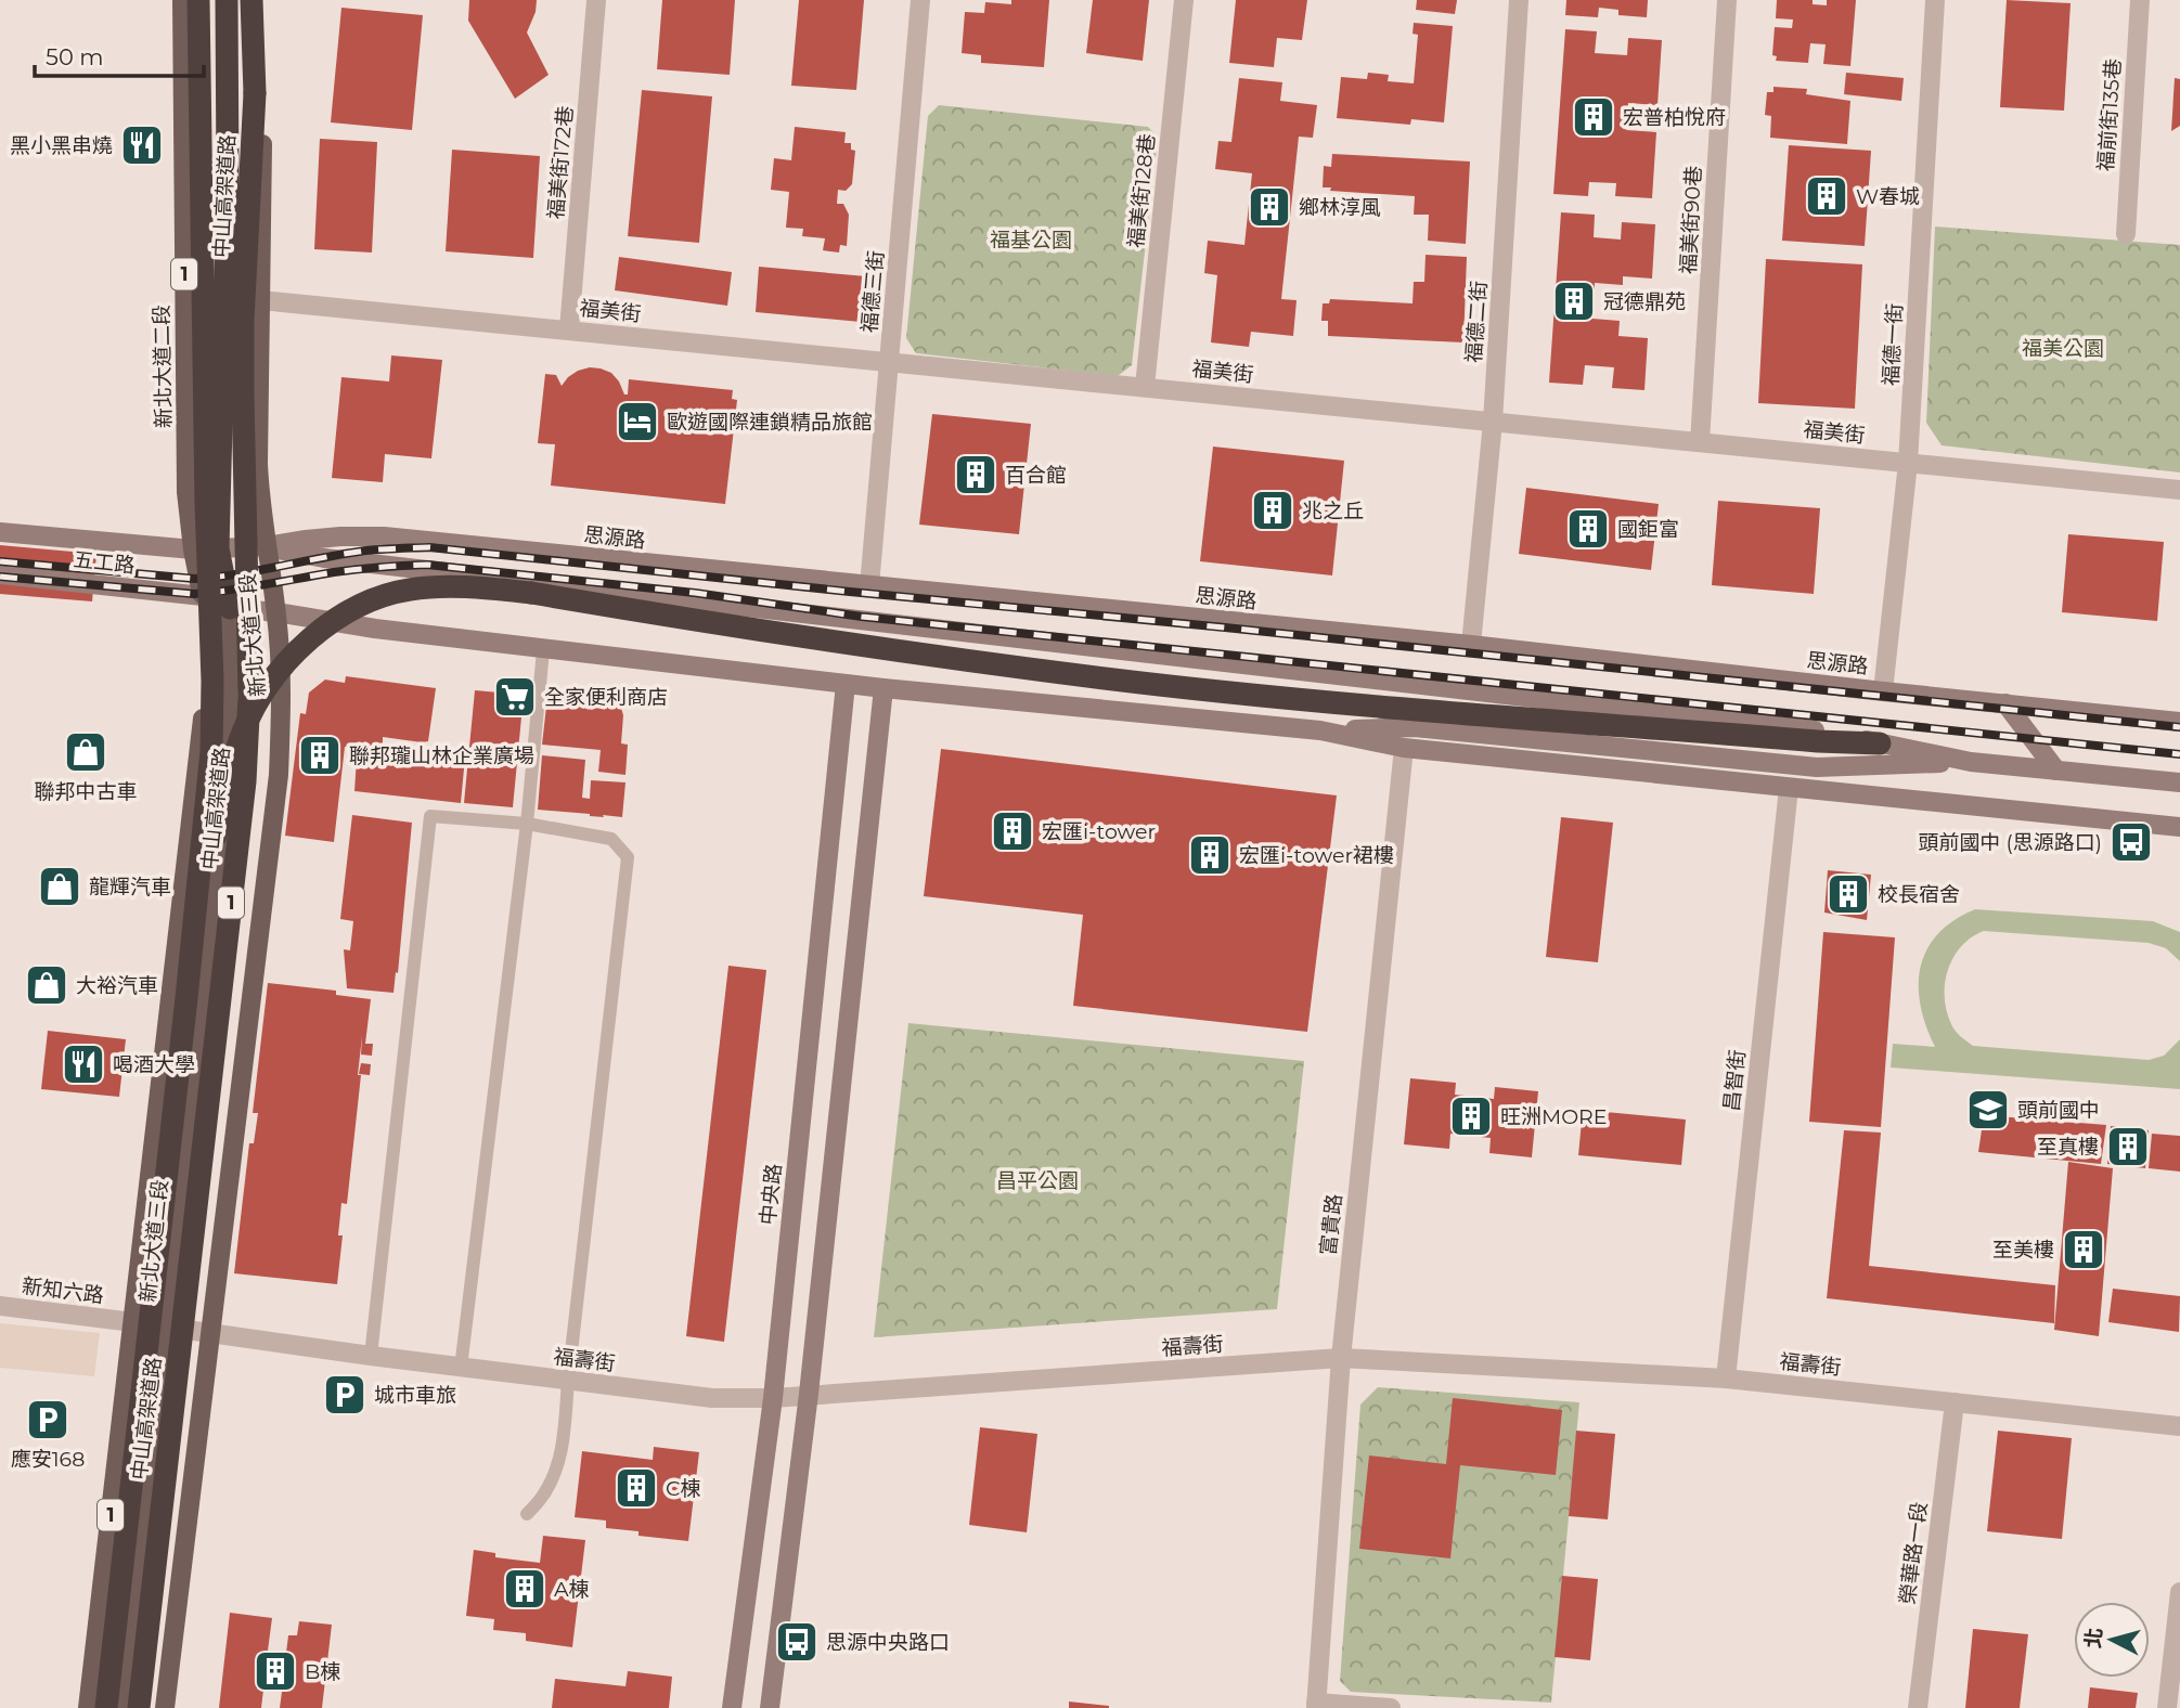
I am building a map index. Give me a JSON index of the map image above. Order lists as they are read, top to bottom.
{
  "streets": {
    "highway": ["中山高架道路", "1"],
    "main road": [
      "新北大道二段",
      "思源路",
      "五工路",
      "新北大道三段",
      "中央路"
    ],
    "street": [
      "福前街135巷",
      "福美街172巷",
      "福美街128巷",
      "福美街90巷",
      "福德三街",
      "福美街",
      "福德二街",
      "福德一街",
      "昌智街",
      "富貴路",
      "新知六路",
      "福壽街",
      "榮華路一段"
    ]
  },
  "crossings": [
    ["福美街172巷", "福美街"],
    ["福美街128巷", "福美街"],
    ["福美街90巷", "福美街"],
    ["1", "福美街"],
    ["1", "思源路"],
    ["1", "新北大道三段"],
    ["福德三街", "福美街"],
    ["福德三街", "思源路"],
    ["福美街", "福德二街"],
    ["福美街", "福德一街"],
    ["福德二街", "思源路"],
    ["福德一街", "思源路"],
    ["新北大道二段", "思源路"],
    ["新北大道二段", "五工路"],
    ["新北大道二段", "新北大道三段"],
    ["思源路", "五工路"],
    ["思源路", "新北大道三段"],
    ["思源路", "昌智街"],
    ["思源路", "中央路"],
    ["思源路", "富貴路"],
    ["五工路", "新北大道三段"],
    ["新北大道三段", "新知六路"],
    ["新北大道三段", "福壽街"],
    ["昌智街", "福壽街"],
    ["中央路", "福壽街"],
    ["富貴路", "福壽街"],
    ["新知六路", "福壽街"],
    ["福壽街", "榮華路一段"]
  ],
  "parks": ["福基公園", "福美公園", "昌平公園"],
  "places": {
    "building": [
      "宏普柏悅府",
      "W春城",
      "鄉林淳風",
      "冠德鼎苑",
      "百合館",
      "兆之丘",
      "國鉅富",
      "聯邦瓏山林企業廣場",
      "宏匯i-tower",
      "宏匯i-tower裙樓",
      "校長宿舍",
      "旺洲MORE",
      "至真樓",
      "至美樓",
      "C棟",
      "A棟",
      "B棟"
    ],
    "restaurant": ["黑小黑串燒", "喝酒大學"],
    "hotel": ["歐遊國際連鎖精品旅館"],
    "supermarket": ["全家便利商店"],
    "shop": ["聯邦中古車", "龍輝汽車", "大裕汽車"],
    "bus stop": ["頭前國中 (思源路口)", "思源中央路口"],
    "school or university": ["頭前國中"],
    "parking": ["城市車旅", "應安168"]
  },
  "scale_bar": "50 m",
  "north": "left"
}
